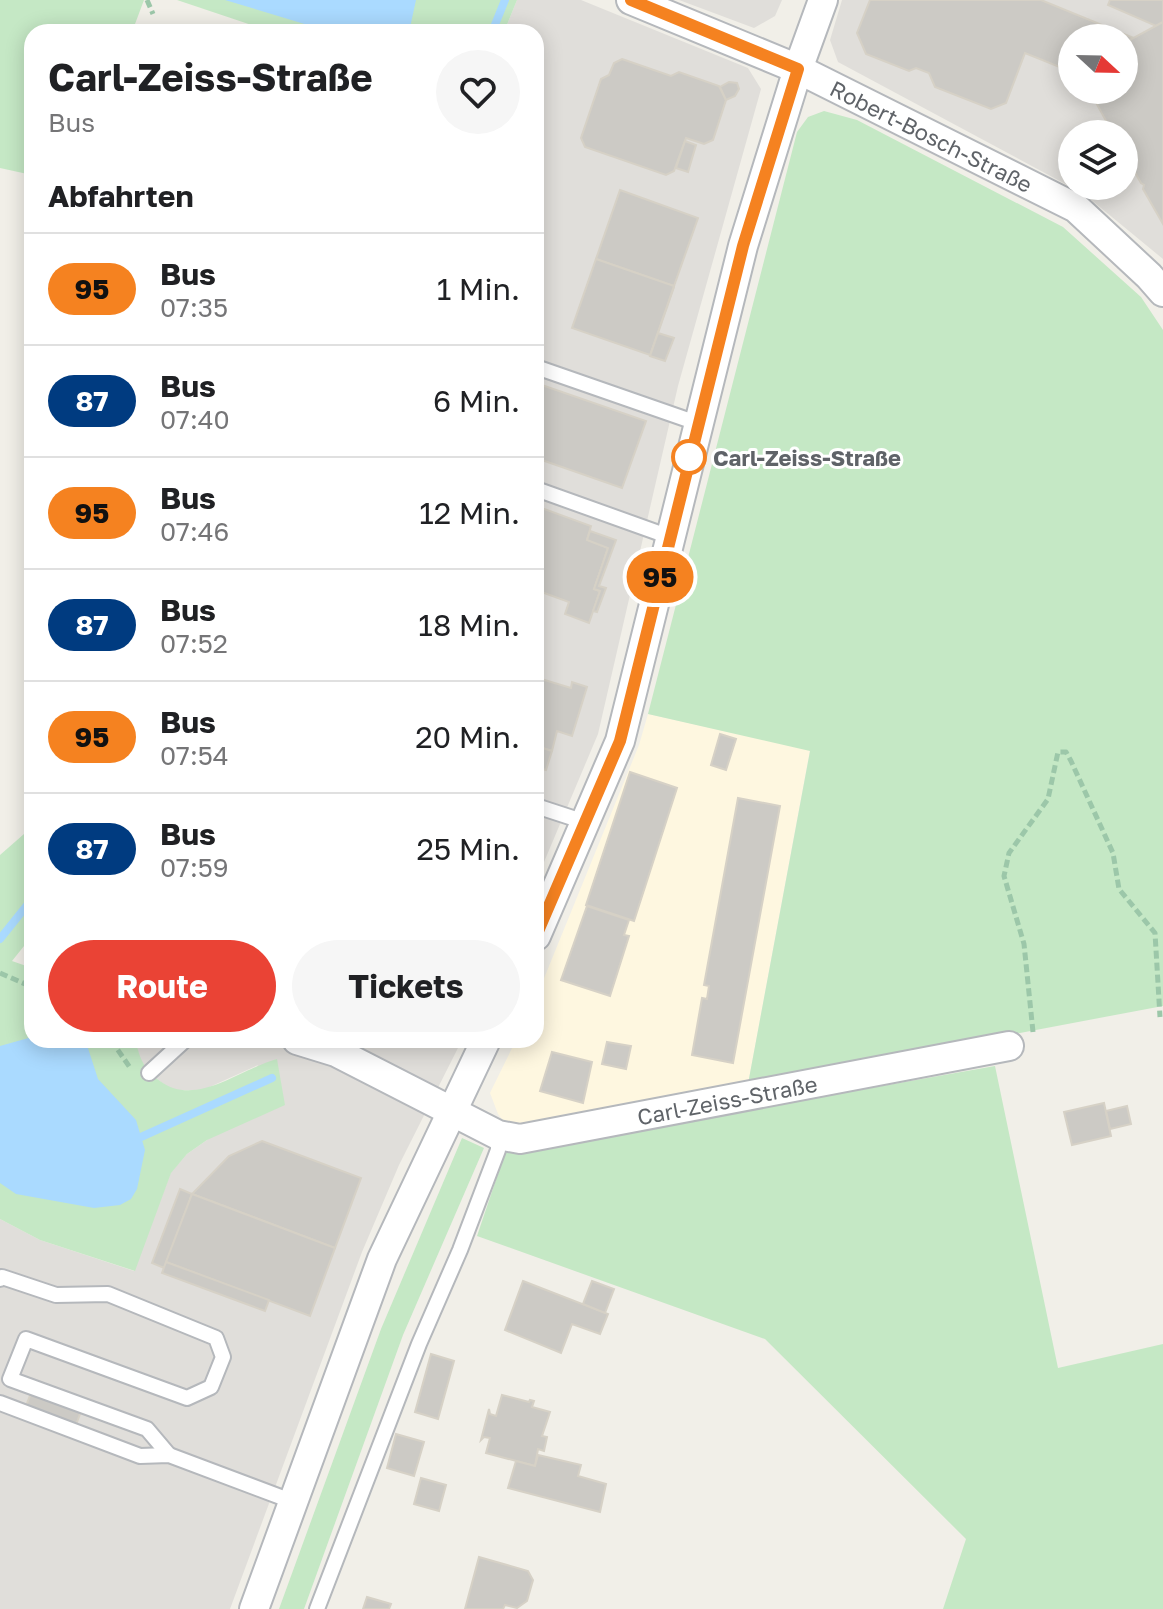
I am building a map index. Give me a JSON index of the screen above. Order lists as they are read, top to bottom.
{
  "streets": {
    "street": ["Robert-Bosch-Straße", "Carl-Zeiss-Straße"]
  },
  "places": ["Carl-Zeiss-Straße"],
  "lines": ["bus line 95"],
  "north": "right",
  "page": {
    "on_map": "95",
    "heading": [
      ["Carl-Zeiss-Straße", "Bus"],
      "Abfahrten"
    ],
    "list": [
      {
        "mark": "95",
        "name": "Bus",
        "note": "07:35",
        "value": "1 Min."
      },
      {
        "mark": "87",
        "name": "Bus",
        "note": "07:40",
        "value": "6 Min."
      },
      {
        "mark": "95",
        "name": "Bus",
        "note": "07:46",
        "value": "12 Min."
      },
      {
        "mark": "87",
        "name": "Bus",
        "note": "07:52",
        "value": "18 Min."
      },
      {
        "mark": "95",
        "name": "Bus",
        "note": "07:54",
        "value": "20 Min."
      },
      {
        "mark": "87",
        "name": "Bus",
        "note": "07:59",
        "value": "25 Min."
      }
    ],
    "buttons": ["Route", "Tickets"]
  }
}
